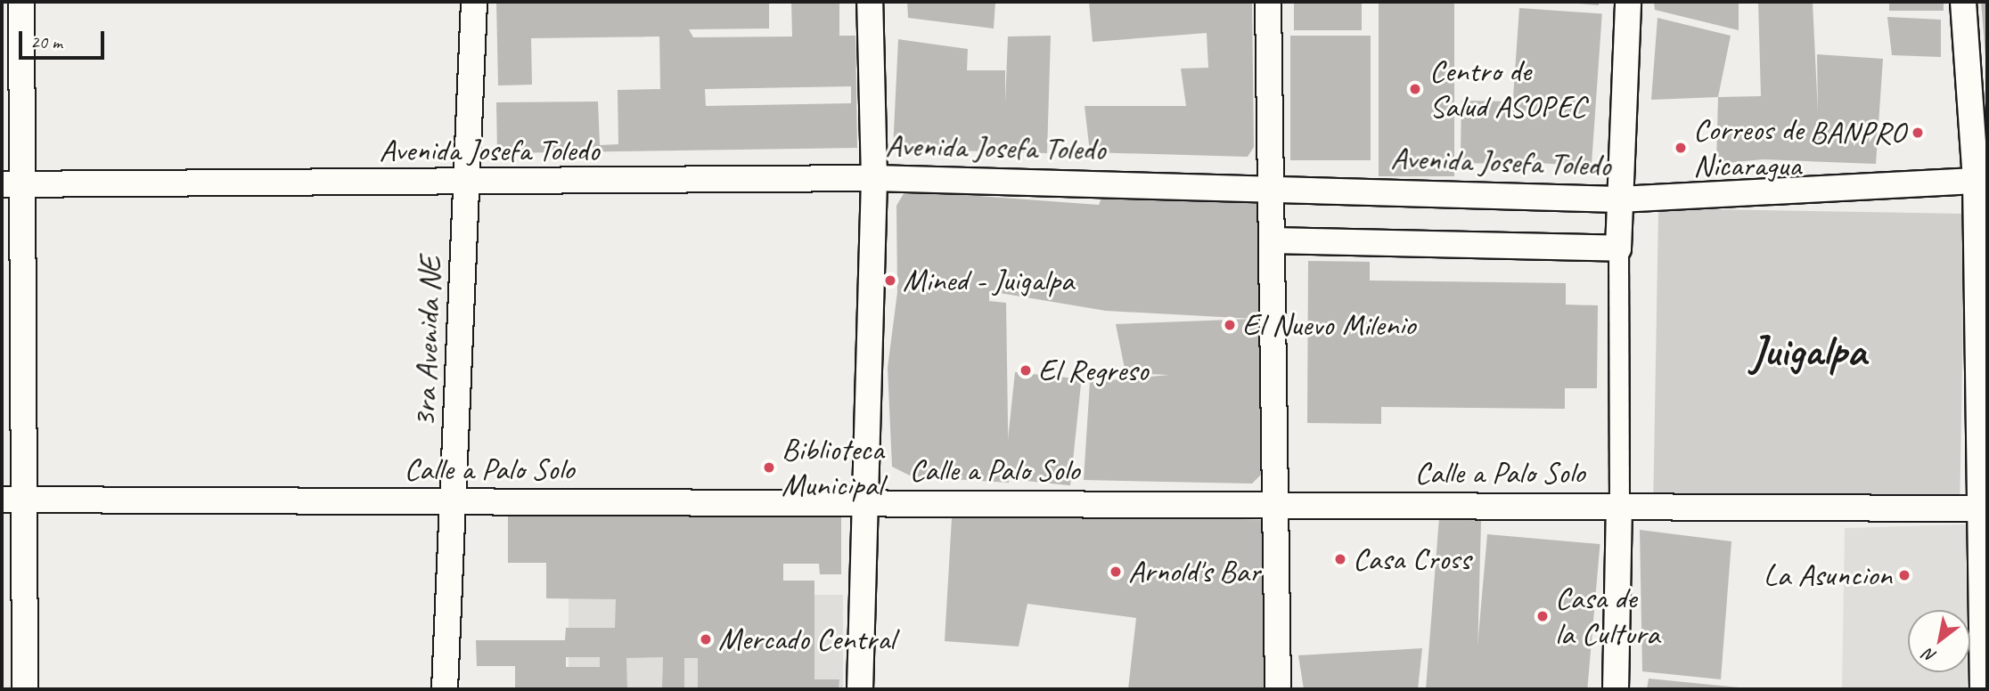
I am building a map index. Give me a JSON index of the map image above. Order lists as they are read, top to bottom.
{
  "streets": {
    "street": ["Avenida Josefa Toledo", "3ra Avenida NE", "Calle a Palo Solo"]
  },
  "crossings": [
    ["Avenida Josefa Toledo", "3ra Avenida NE"],
    ["3ra Avenida NE", "Calle a Palo Solo"]
  ],
  "districts": ["Juigalpa"],
  "places": [
    "Centro de Salud ASOPEC",
    "BANPRO",
    "Correos de Nicaragua",
    "Mined - Juigalpa",
    "El Nuevo Milenio",
    "El Regreso",
    "Biblioteca Municipal",
    "Casa Cross",
    "Arnold's Bar",
    "La Asuncion",
    "Casa de la Cultura",
    "Mercado Central"
  ],
  "scale_bar": "20 m",
  "north": "bottom left"
}
